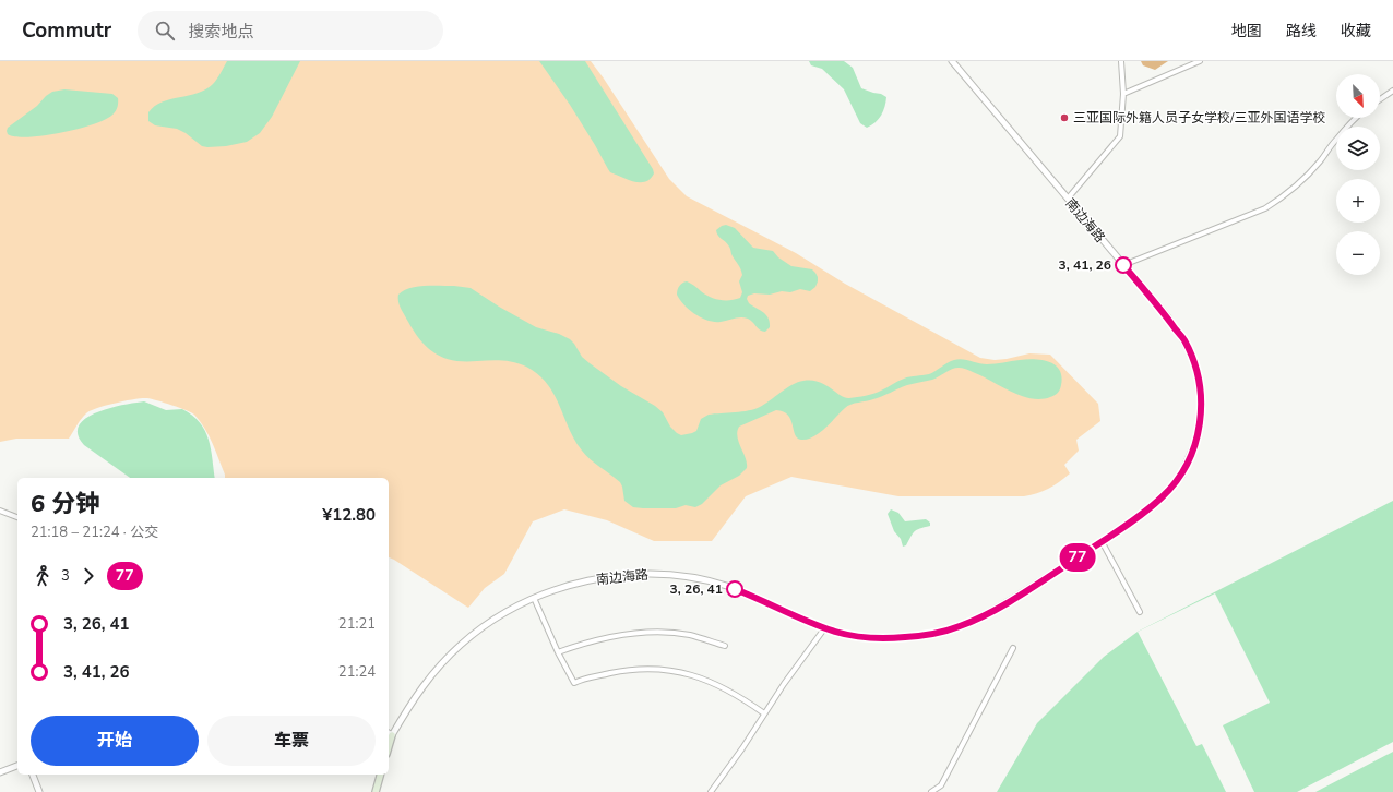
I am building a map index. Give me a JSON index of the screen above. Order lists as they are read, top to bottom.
{
  "streets": {
    "street": ["南边海路"]
  },
  "places": ["三亚国际外籍人员子女学校/三亚外国语学校", "3, 41, 26", "3, 26, 41"],
  "lines": ["bus line 77"],
  "north": "bottom right",
  "page": {
    "header": "Commutr",
    "search": "搜索地点",
    "nav": ["地图", "路线", "收藏"],
    "on_map": "77",
    "map_buttons": ["+", "−"],
    "heading": ["6 分钟", "21:18 – 21:24 · 公交", "¥12.80"],
    "legs": ["3", "77"],
    "list": [
      {
        "name": "3, 26, 41",
        "value": "21:21"
      },
      {
        "name": "3, 41, 26",
        "value": "21:24"
      }
    ],
    "buttons": ["开始", "车票"]
  }
}
